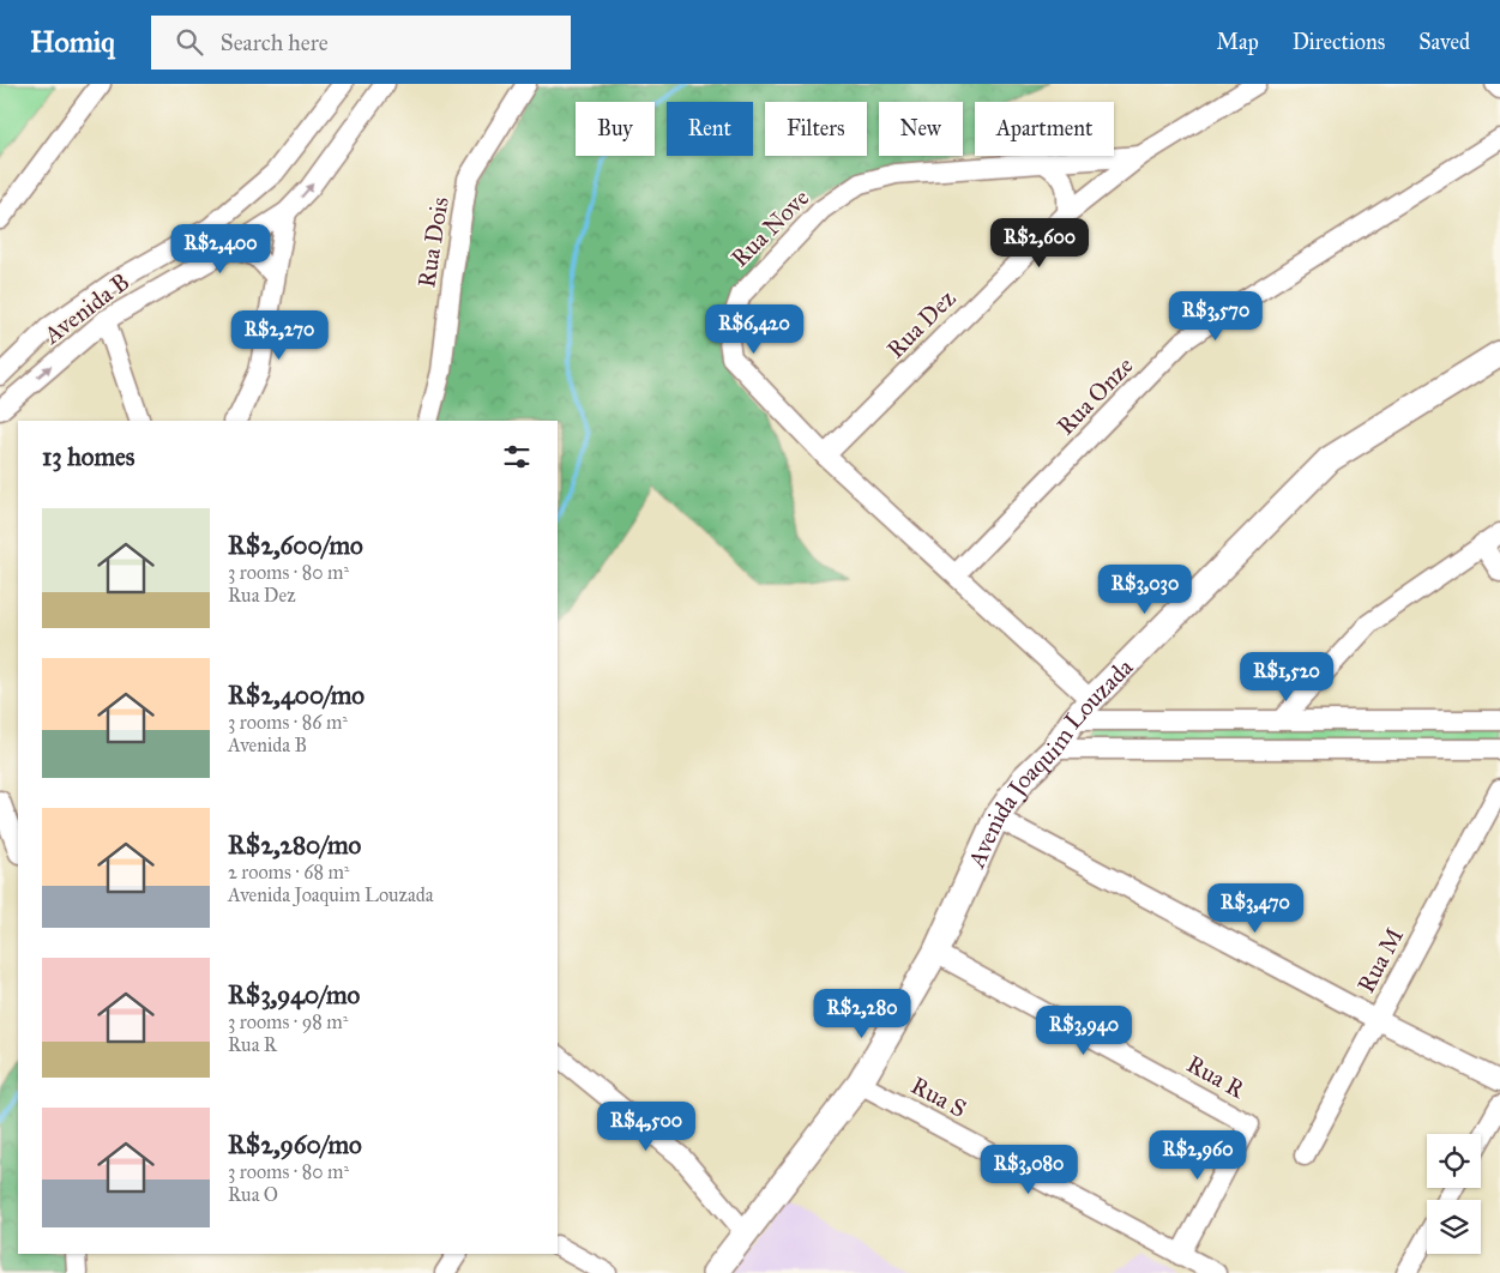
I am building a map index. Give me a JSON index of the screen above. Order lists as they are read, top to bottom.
{
  "streets": {
    "main road": ["Avenida Joaquim Louzada"],
    "street": [
      "Rua Nove",
      "Rua Dois",
      "Avenida B",
      "Rua Dez",
      "Rua Onze",
      "Rua M",
      "Rua R",
      "Rua S"
    ]
  },
  "crossings": [
    ["Rua Nove", "Rua Dez"],
    ["Rua Nove", "Rua Onze"],
    ["Rua Nove", "Avenida Joaquim Louzada"],
    ["Avenida Joaquim Louzada", "Rua R"],
    ["Avenida Joaquim Louzada", "Rua S"],
    ["Rua R", "Rua S"]
  ],
  "page": {
    "header": "Homiq",
    "search": "Search here",
    "nav": ["Map", "Directions", "Saved"],
    "chip": [
      "Buy",
      "Rent",
      "Filters",
      "New",
      "Apartment"
    ],
    "price": [
      "R$2,600",
      "R$2,400",
      "R$3,570",
      "R$6,420",
      "R$2,270",
      "R$3,030",
      "R$1,520",
      "R$3,470",
      "R$2,280",
      "R$3,940",
      "R$4,500",
      "R$2,960",
      "R$3,080"
    ],
    "heading": "13 homes",
    "list": [
      {
        "name": "R$2,600/mo",
        "note": "3 rooms · 80 m² · Rua Dez"
      },
      {
        "name": "R$2,400/mo",
        "note": "3 rooms · 86 m² · Avenida B"
      },
      {
        "name": "R$2,280/mo",
        "note": "2 rooms · 68 m² · Avenida Joaquim Louzada"
      },
      {
        "name": "R$3,940/mo",
        "note": "3 rooms · 98 m² · Rua R"
      },
      {
        "name": "R$2,960/mo",
        "note": "3 rooms · 80 m² · Rua O"
      }
    ]
  }
}
